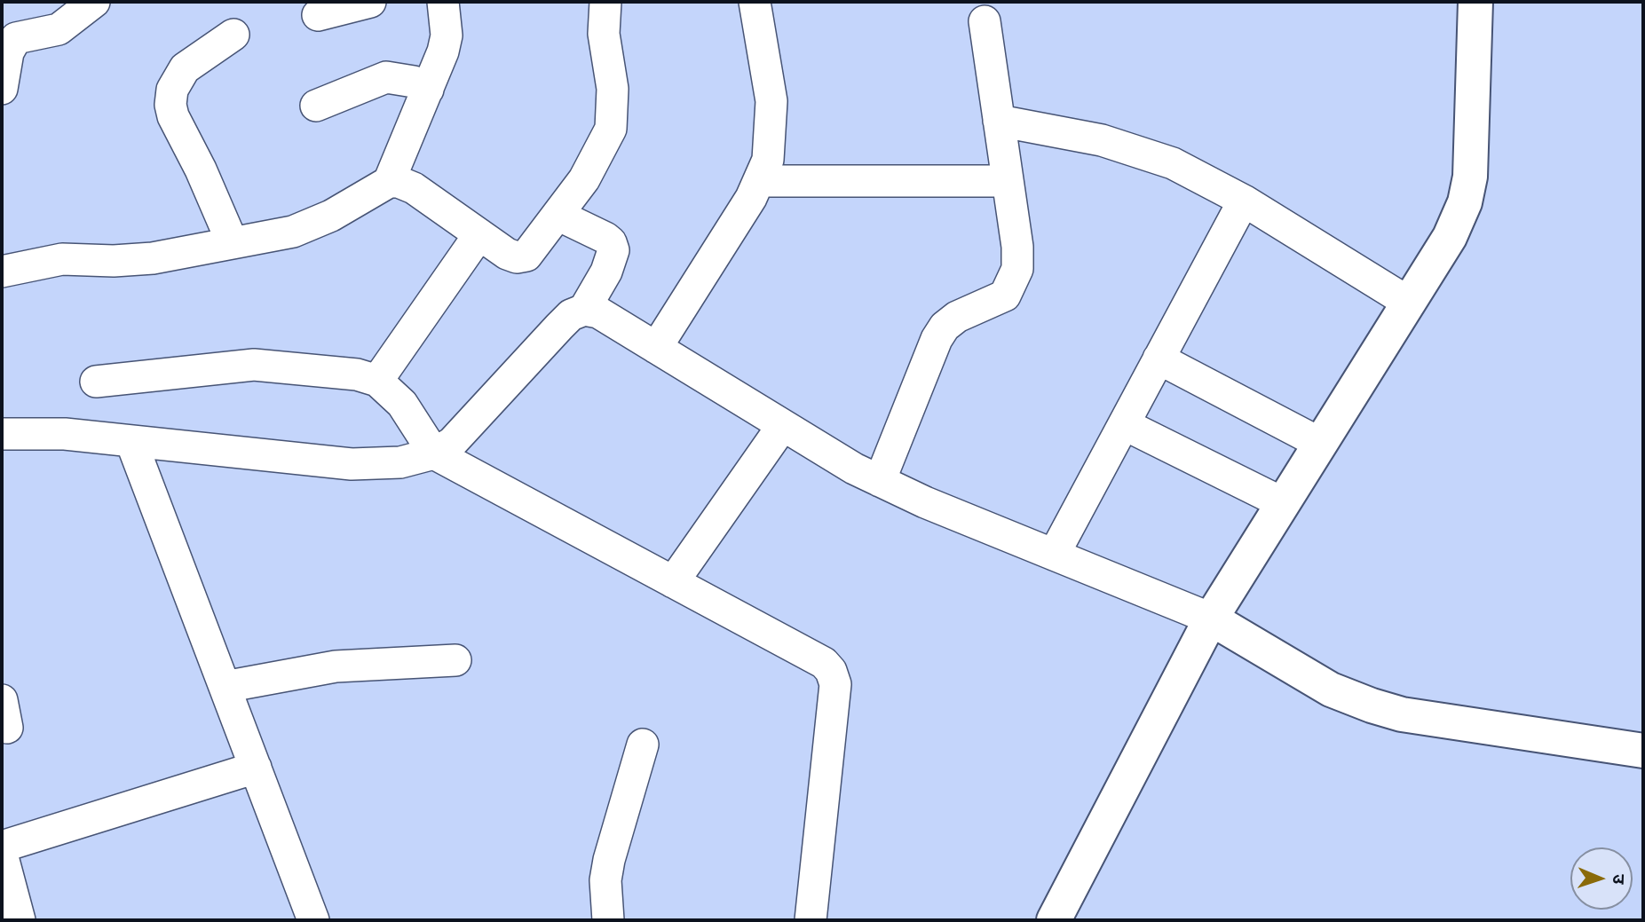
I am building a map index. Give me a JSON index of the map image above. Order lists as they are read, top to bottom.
{
  "north": "right"
}
